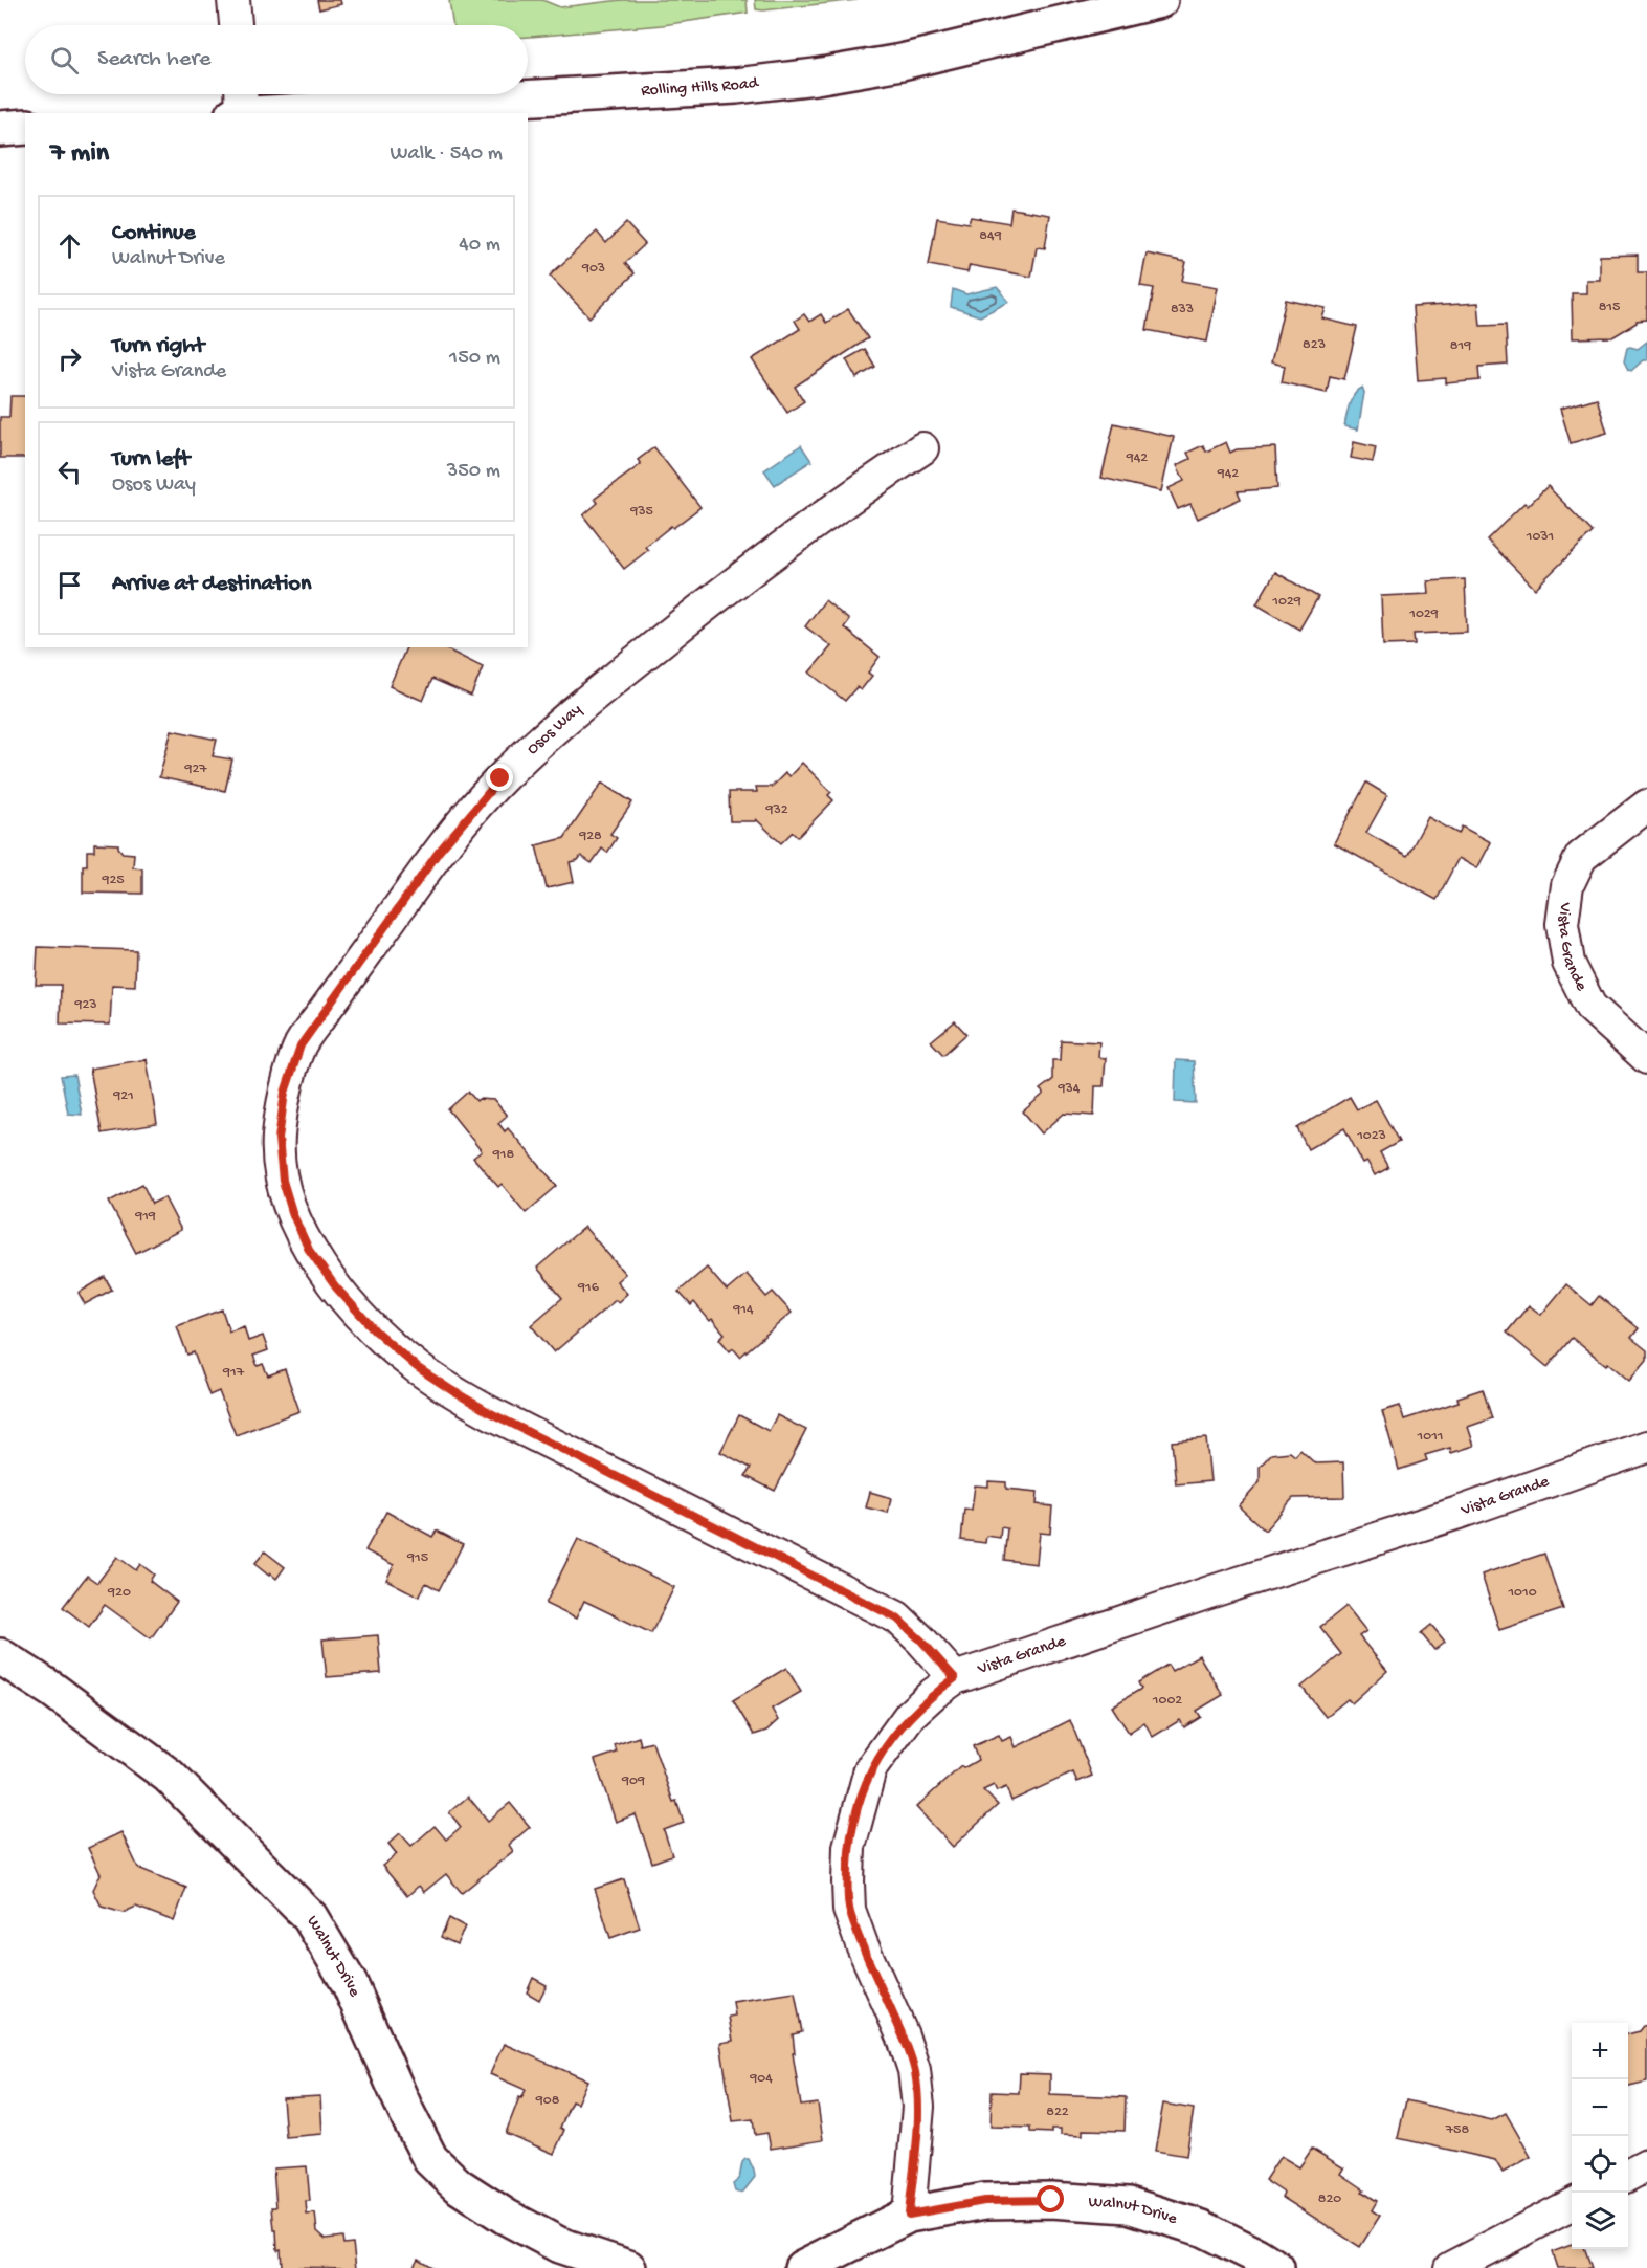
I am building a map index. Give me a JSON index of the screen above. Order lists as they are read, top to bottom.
{
  "streets": {
    "street": [
      "Rolling Hills Road",
      "Osos Way",
      "Vista Grande",
      "Walnut Drive"
    ]
  },
  "crossings": [
    ["Osos Way", "Vista Grande"],
    ["Vista Grande", "Walnut Drive"]
  ],
  "house_numbers": [
    "849",
    "903",
    "815",
    "833",
    "823",
    "819",
    "942",
    "942",
    "935",
    "1031",
    "1029",
    "1029",
    "927",
    "932",
    "928",
    "925",
    "923",
    "934",
    "921",
    "1023",
    "918",
    "919",
    "916",
    "914",
    "917",
    "1011",
    "915",
    "920",
    "1010",
    "1002",
    "909",
    "904",
    "908",
    "822",
    "758",
    "820"
  ],
  "page": {
    "search": "Search here",
    "heading": ["7 min", "Walk · 540 m"],
    "list": [
      ["Continue", "Walnut Drive", "40 m"],
      ["Turn right", "Vista Grande", "150 m"],
      ["Turn left", "Osos Way", "350 m"],
      "Arrive at destination"
    ],
    "map_buttons": ["+", "−"]
  }
}
